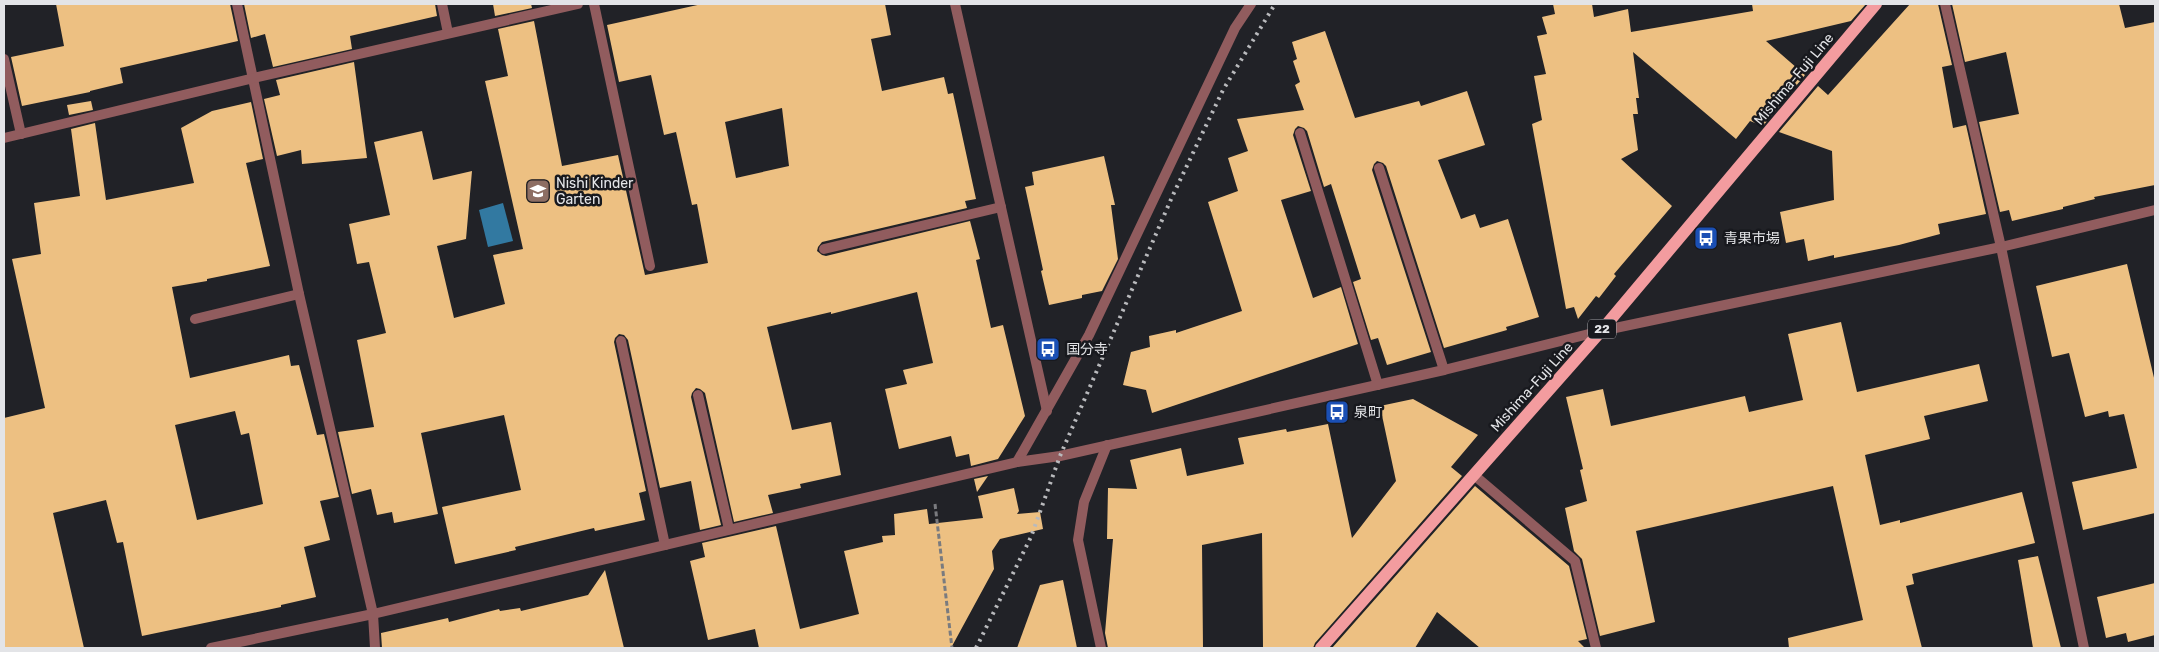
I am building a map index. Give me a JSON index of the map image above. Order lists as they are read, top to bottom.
{
  "streets": {
    "main road": ["Mishima-Fuji Line", "22"]
  },
  "places": {
    "school or university": ["Nishi Kinder Garten"],
    "bus stop": ["青果市場", "国分寺", "泉町"]
  }
}
